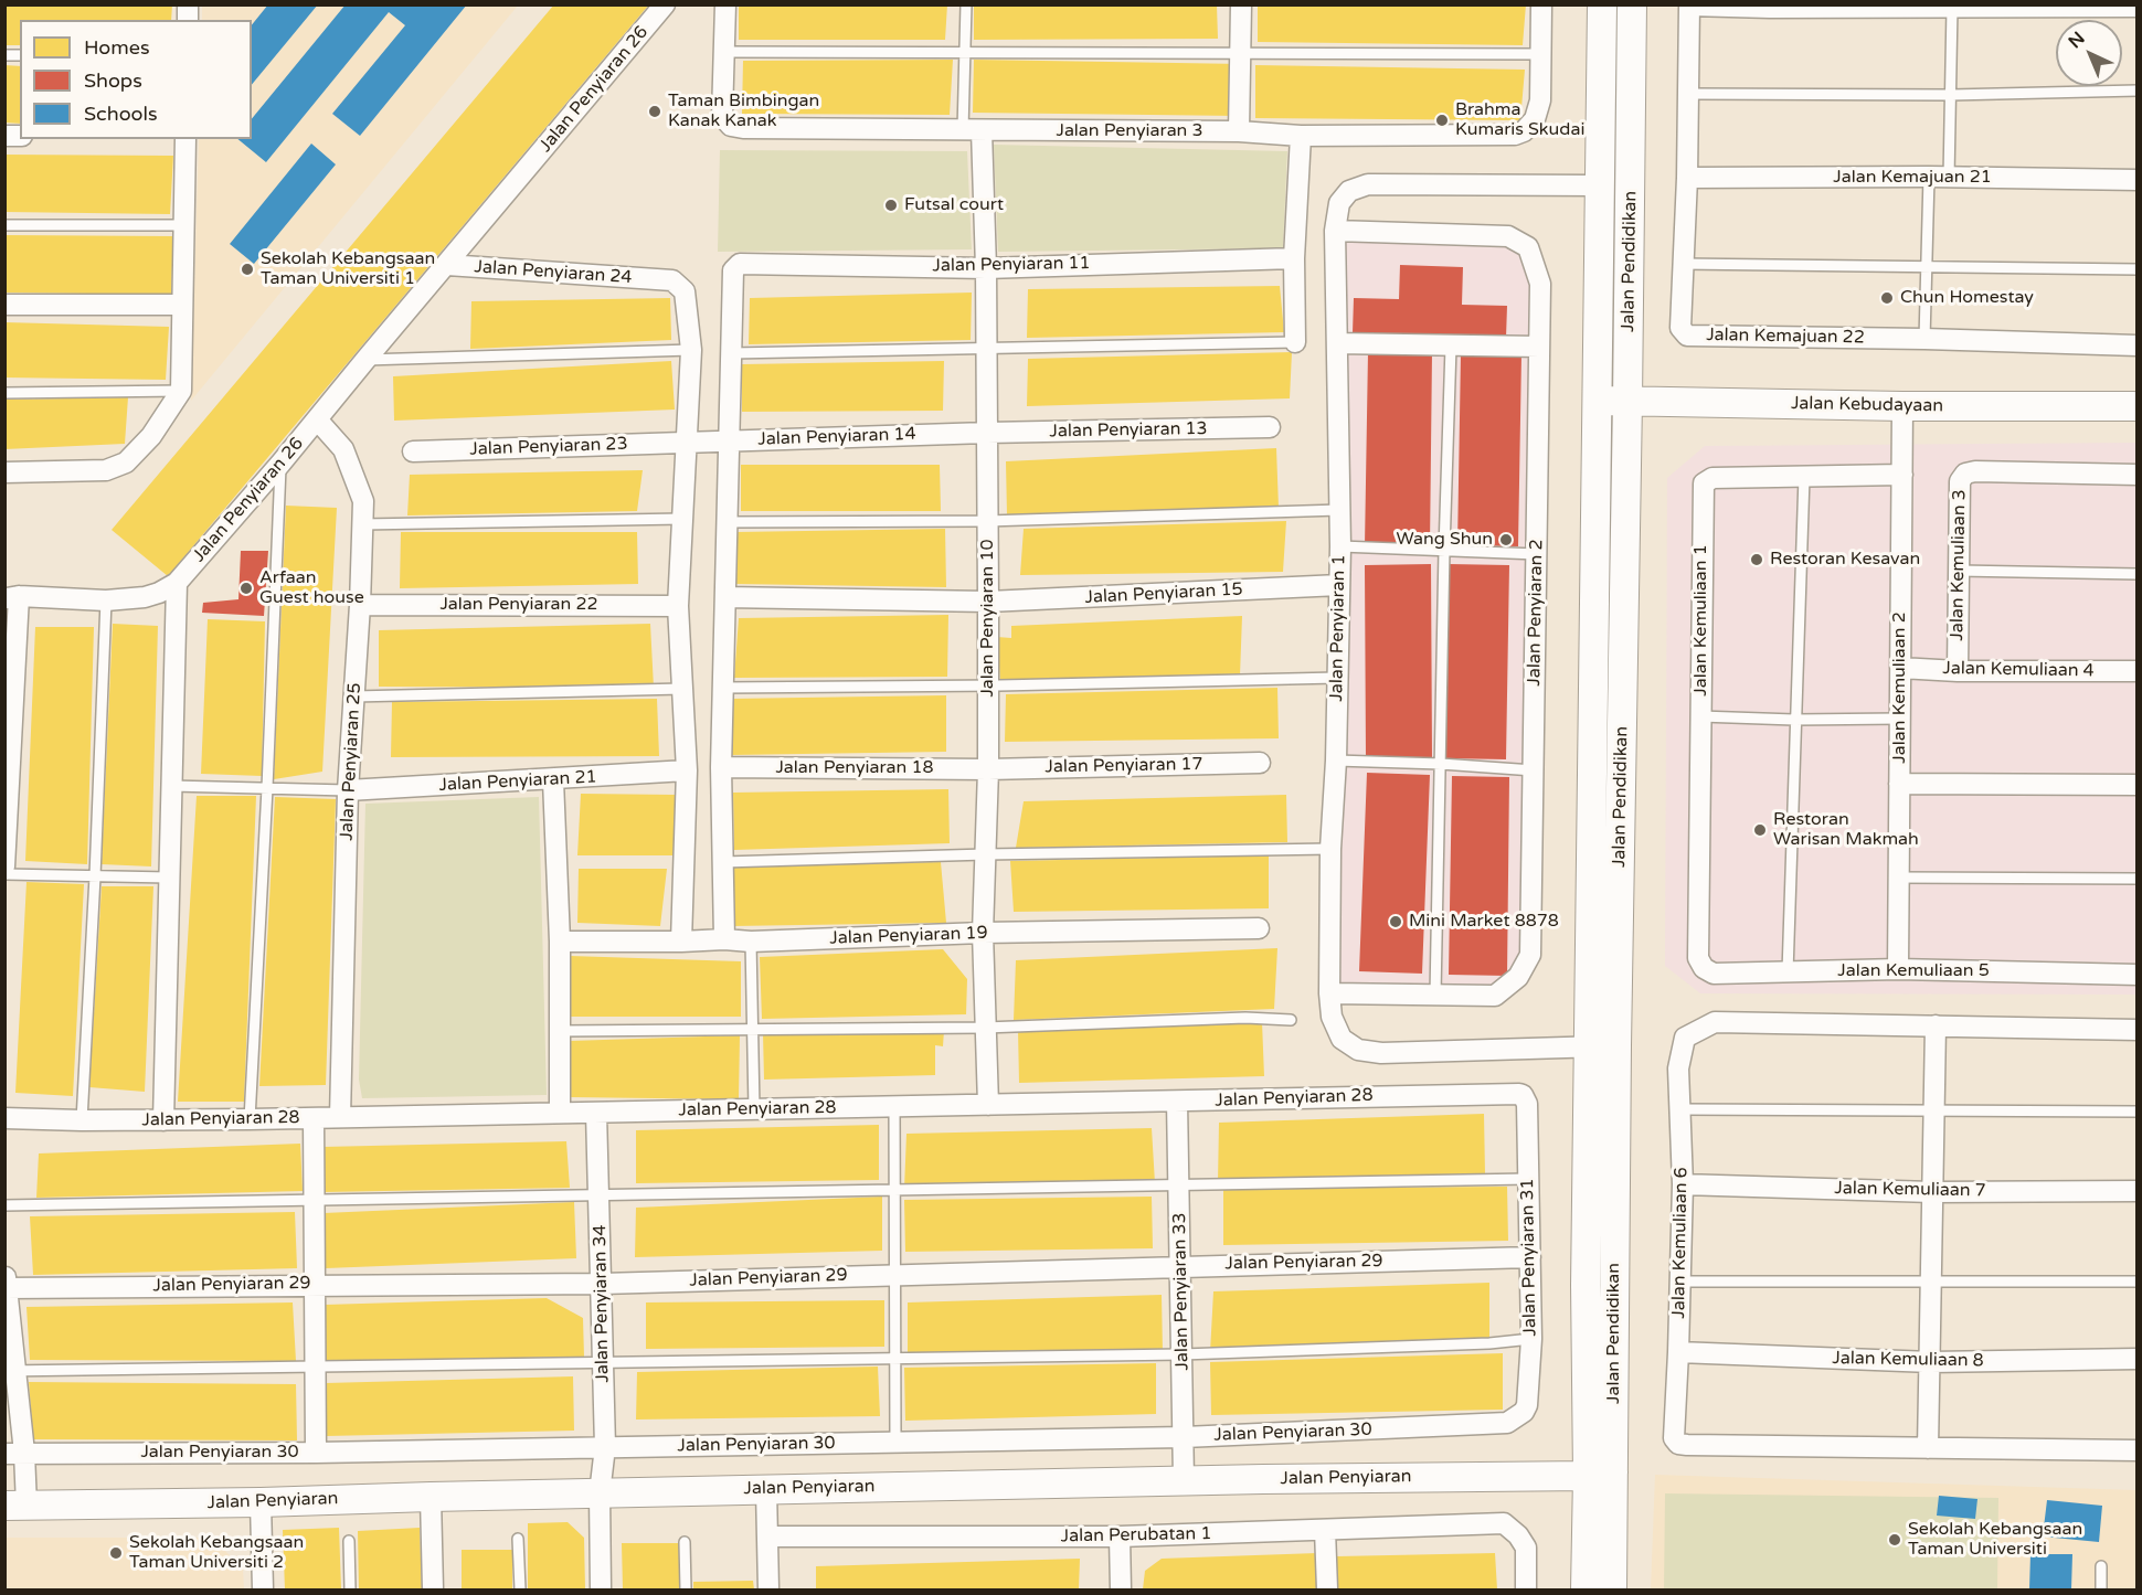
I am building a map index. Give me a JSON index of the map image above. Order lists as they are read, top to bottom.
{
  "streets": {
    "main road": ["Jalan Pendidikan", "Jalan Kebudayaan", "Jalan Penyiaran"],
    "street": [
      "Jalan Penyiaran 26",
      "Jalan Penyiaran 3",
      "Jalan Kemajuan 21",
      "Jalan Penyiaran 11",
      "Jalan Penyiaran 24",
      "Jalan Kemajuan 22",
      "Jalan Penyiaran 13",
      "Jalan Penyiaran 14",
      "Jalan Penyiaran 23",
      "Jalan Kemuliaan 3",
      "Jalan Penyiaran 15",
      "Jalan Penyiaran 22",
      "Jalan Penyiaran 2",
      "Jalan Penyiaran 10",
      "Jalan Kemuliaan 1",
      "Jalan Penyiaran 1",
      "Jalan Kemuliaan 4",
      "Jalan Kemuliaan 2",
      "Jalan Penyiaran 25",
      "Jalan Penyiaran 17",
      "Jalan Penyiaran 18",
      "Jalan Penyiaran 21",
      "Jalan Penyiaran 19",
      "Jalan Kemuliaan 5",
      "Jalan Penyiaran 28",
      "Jalan Kemuliaan 7",
      "Jalan Kemuliaan 6",
      "Jalan Penyiaran 31",
      "Jalan Penyiaran 29",
      "Jalan Penyiaran 33",
      "Jalan Penyiaran 34",
      "Jalan Kemuliaan 8",
      "Jalan Penyiaran 30",
      "Jalan Perubatan 1"
    ]
  },
  "crossings": [
    ["Jalan Penyiaran 26", "Jalan Penyiaran 24"],
    ["Jalan Penyiaran 26", "Jalan Penyiaran 25"],
    ["Jalan Penyiaran 3", "Jalan Penyiaran 10"],
    ["Jalan Kemajuan 21", "Jalan Kemajuan 22"],
    ["Jalan Pendidikan", "Jalan Kebudayaan"],
    ["Jalan Pendidikan", "Jalan Penyiaran 1"],
    ["Jalan Pendidikan", "Jalan Penyiaran"],
    ["Jalan Penyiaran 11", "Jalan Penyiaran 10"],
    ["Jalan Kebudayaan", "Jalan Kemuliaan 2"],
    ["Jalan Penyiaran 13", "Jalan Penyiaran 14"],
    ["Jalan Penyiaran 13", "Jalan Penyiaran 10"],
    ["Jalan Penyiaran 14", "Jalan Penyiaran 23"],
    ["Jalan Penyiaran 14", "Jalan Penyiaran 10"],
    ["Jalan Kemuliaan 3", "Jalan Kemuliaan 4"],
    ["Jalan Penyiaran 15", "Jalan Penyiaran 10"],
    ["Jalan Penyiaran 15", "Jalan Penyiaran 1"],
    ["Jalan Penyiaran 22", "Jalan Penyiaran 25"],
    ["Jalan Penyiaran 2", "Jalan Penyiaran 1"],
    ["Jalan Penyiaran 10", "Jalan Penyiaran 17"],
    ["Jalan Penyiaran 10", "Jalan Penyiaran 18"],
    ["Jalan Penyiaran 10", "Jalan Penyiaran 19"],
    ["Jalan Penyiaran 10", "Jalan Penyiaran 28"],
    ["Jalan Kemuliaan 1", "Jalan Kemuliaan 2"],
    ["Jalan Kemuliaan 1", "Jalan Kemuliaan 5"],
    ["Jalan Kemuliaan 4", "Jalan Kemuliaan 2"],
    ["Jalan Kemuliaan 2", "Jalan Kemuliaan 5"],
    ["Jalan Penyiaran 25", "Jalan Penyiaran 21"],
    ["Jalan Penyiaran 25", "Jalan Penyiaran 28"],
    ["Jalan Penyiaran 17", "Jalan Penyiaran 18"],
    ["Jalan Penyiaran 28", "Jalan Penyiaran 31"],
    ["Jalan Penyiaran 28", "Jalan Penyiaran 33"],
    ["Jalan Penyiaran 28", "Jalan Penyiaran 34"],
    ["Jalan Kemuliaan 7", "Jalan Kemuliaan 6"],
    ["Jalan Kemuliaan 6", "Jalan Kemuliaan 8"],
    ["Jalan Penyiaran 31", "Jalan Penyiaran 29"],
    ["Jalan Penyiaran 31", "Jalan Penyiaran 30"],
    ["Jalan Penyiaran 29", "Jalan Penyiaran 33"],
    ["Jalan Penyiaran 29", "Jalan Penyiaran 34"],
    ["Jalan Penyiaran 33", "Jalan Penyiaran 30"],
    ["Jalan Penyiaran 33", "Jalan Penyiaran"],
    ["Jalan Penyiaran 34", "Jalan Penyiaran 30"],
    ["Jalan Penyiaran 34", "Jalan Penyiaran"]
  ],
  "places": [
    "Taman Bimbingan Kanak Kanak",
    "Brahma Kumaris Skudai",
    "Futsal court",
    "Sekolah Kebangsaan Taman Universiti 1",
    "Chun Homestay",
    "Wang Shun",
    "Restoran Kesavan",
    "Arfaan Guest house",
    "Restoran Warisan Makmah",
    "Mini Market 8878",
    "Sekolah Kebangsaan Taman Universiti",
    "Sekolah Kebangsaan Taman Universiti 2"
  ],
  "legend": ["Homes", "Shops", "Schools"],
  "north": "top left"
}
